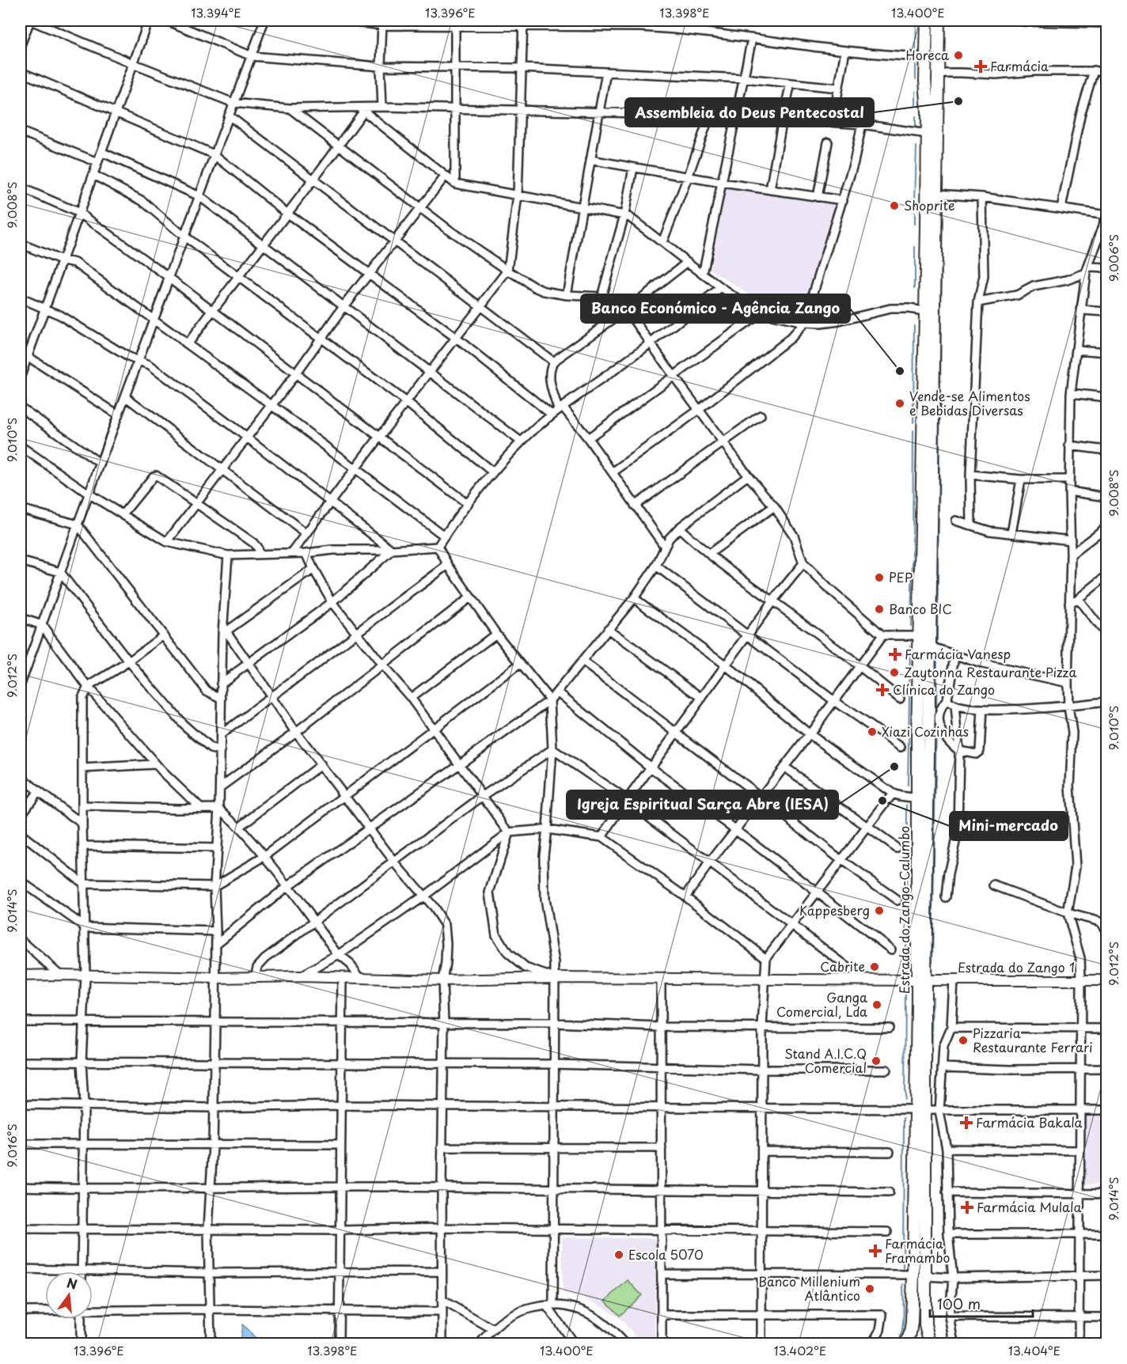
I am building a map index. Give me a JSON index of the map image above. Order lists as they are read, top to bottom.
{
  "streets": {
    "main road": ["Estrada do Zango-Calumbo"],
    "street": ["Estrada do Zango 1"]
  },
  "crossings": [
    ["Estrada do Zango-Calumbo", "Estrada do Zango 1"]
  ],
  "places": {
    "other": [
      "Horeca",
      "Assembleia do Deus Pentecostal",
      "Shoprite",
      "Banco Económico - Agência Zango",
      "Vende-se Alimentos e Bebidas Diversas",
      "PEP",
      "Banco BIC",
      "Zaytonna Restaurante Pizza",
      "Xiazi Cozinhas",
      "Igreja Espiritual Sarça Abre (IESA)",
      "Mini-mercado",
      "Kappesberg",
      "Cabrite",
      "Ganga Comercial, Lda",
      "Pizzaria Restaurante Ferrari",
      "Stand A.I.C.Q Comercial",
      "Escola 5070",
      "Banco Millenium Atlântico"
    ],
    "health": [
      "Farmácia",
      "Farmácia Vanesp",
      "Clínica do Zango",
      "Farmácia Bakala",
      "Farmácia Mulala",
      "Farmácia Framambo"
    ]
  },
  "scale_bar": "100 m",
  "north": "top",
  "coordinates": [
    "13.394°E",
    "13.396°E",
    "13.398°E",
    "13.400°E",
    "9.008°S",
    "9.006°S",
    "9.010°S",
    "9.012°S",
    "9.014°S",
    "9.016°S",
    "13.402°E",
    "13.404°E"
  ]
}
